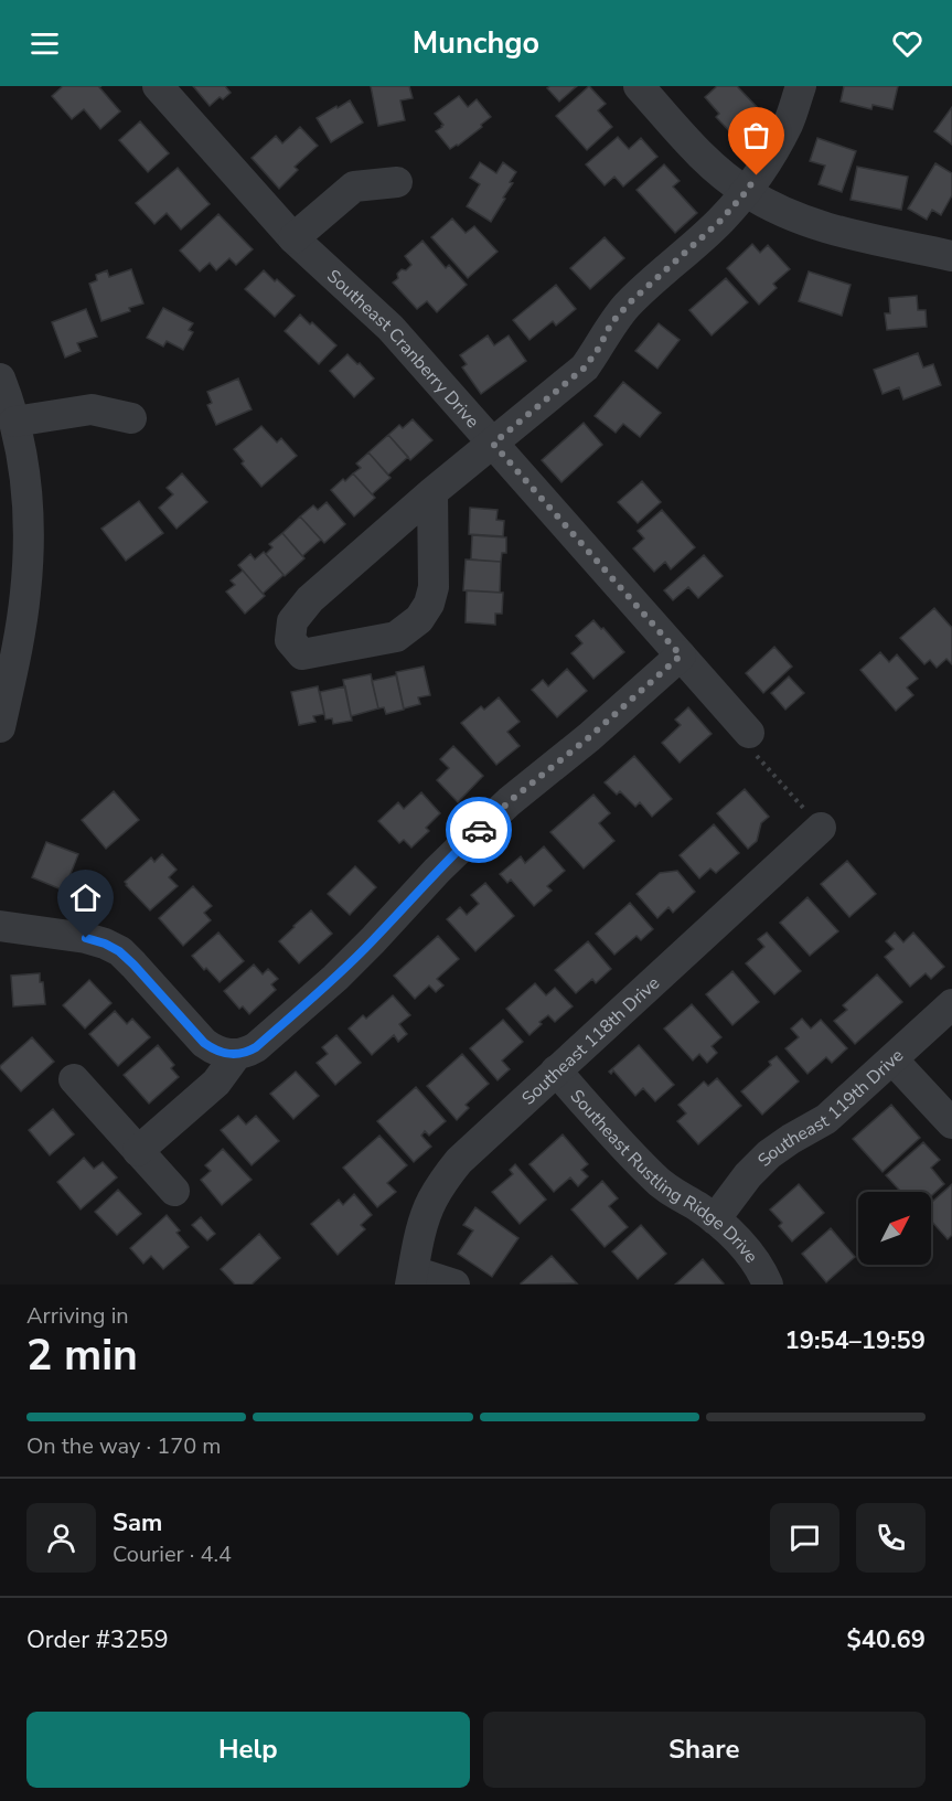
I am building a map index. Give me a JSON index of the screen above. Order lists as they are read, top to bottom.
{
  "streets": {
    "street": [
      "Southeast Cranberry Drive",
      "Southeast 118th Drive",
      "Southeast 119th Drive",
      "Southeast Rustling Ridge Drive"
    ]
  },
  "crossings": [
    ["Southeast 118th Drive", "Southeast Rustling Ridge Drive"],
    ["Southeast 119th Drive", "Southeast Rustling Ridge Drive"]
  ],
  "north": "top right",
  "page": {
    "header": "Munchgo",
    "heading": ["2 min", "Arriving in", "19:54–19:59"],
    "panel": [
      "Sam",
      "Courier · 4.4",
      "Order #3259",
      "$40.69"
    ],
    "bar": "On the way · 170 m",
    "buttons": ["Help", "Share"]
  }
}
